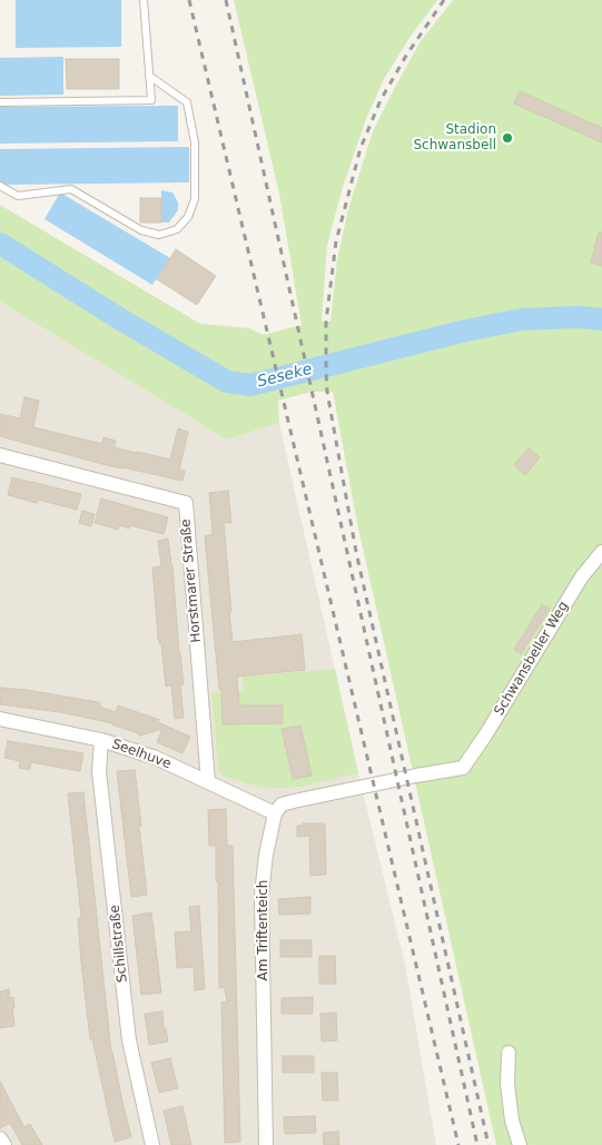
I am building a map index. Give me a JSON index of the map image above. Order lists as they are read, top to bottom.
{
  "streets": {
    "street": [
      "Horstmarer Straße",
      "Schwansbeller Weg",
      "Seelhuve",
      "Am Triftenteich",
      "Schillstraße"
    ]
  },
  "crossings": [
    ["Horstmarer Straße", "Seelhuve"],
    ["Schwansbeller Weg", "Seelhuve"],
    ["Schwansbeller Weg", "Am Triftenteich"],
    ["Seelhuve", "Am Triftenteich"],
    ["Seelhuve", "Schillstraße"]
  ],
  "water": ["Seseke"],
  "places": ["Stadion Schwansbell"]
}
